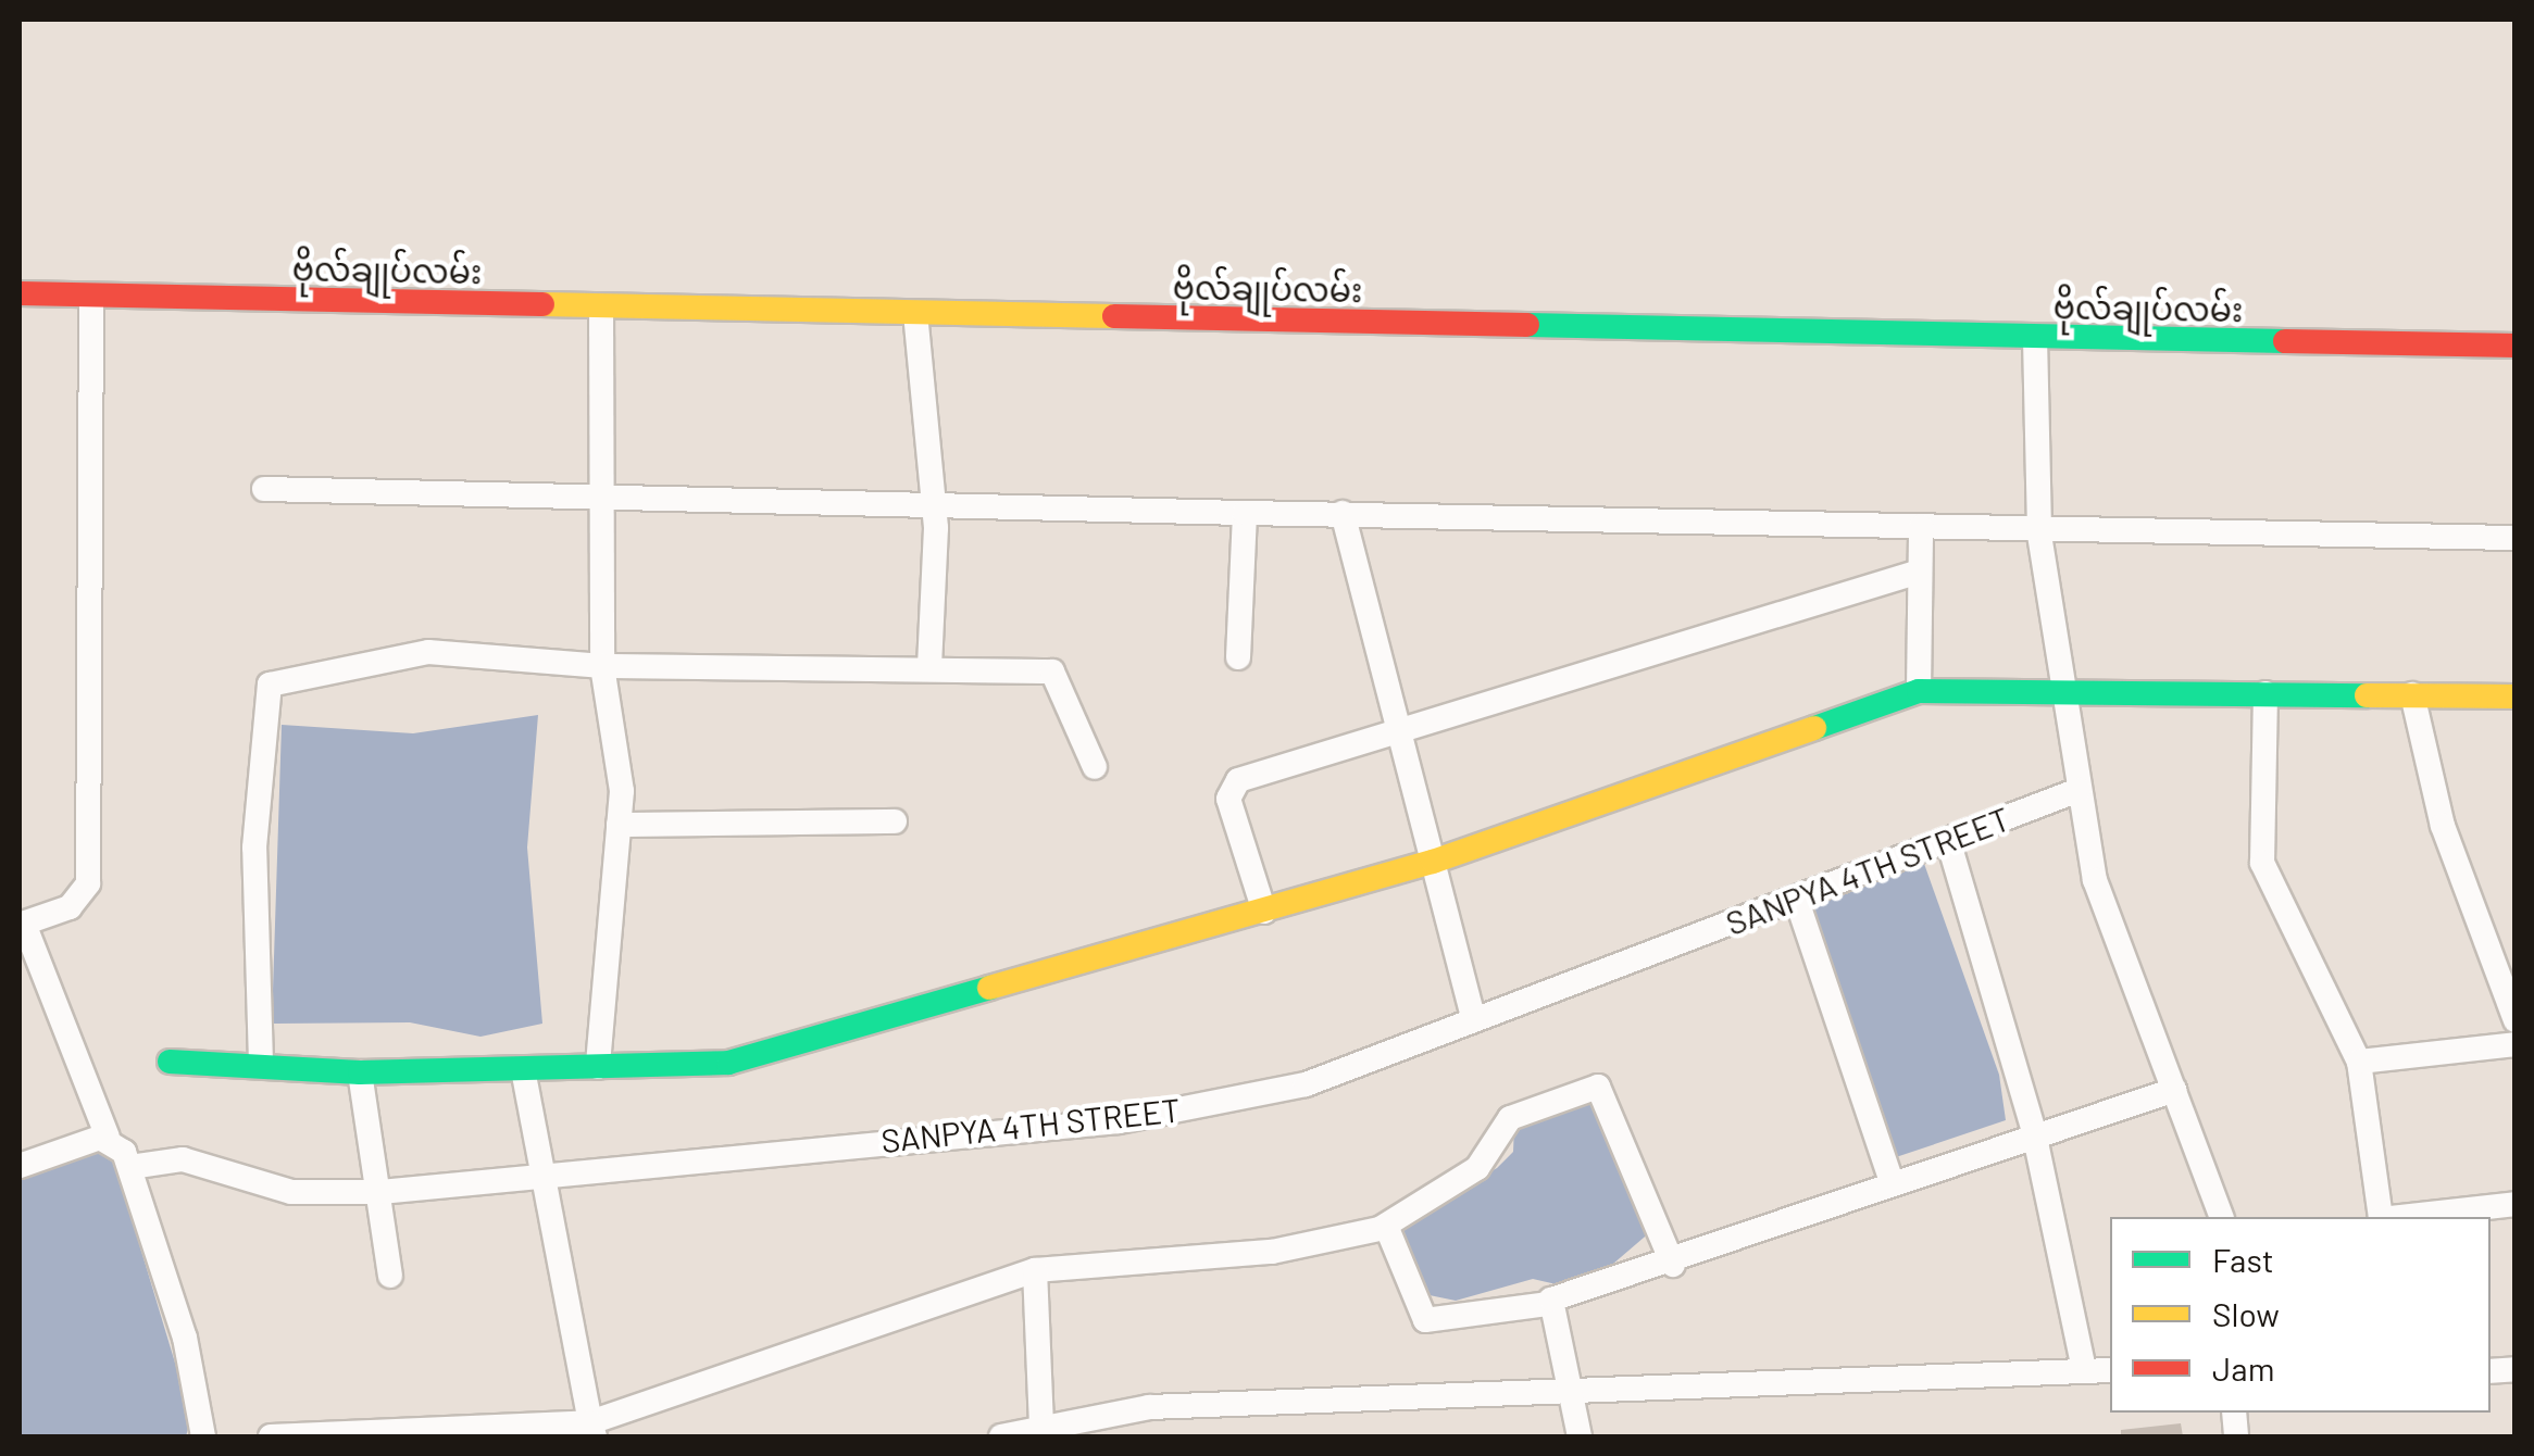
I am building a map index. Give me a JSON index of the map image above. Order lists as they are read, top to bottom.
{
  "streets": {
    "street": ["ဗိုလ်ချုပ်လမ်း", "SANPYA 4TH STREET"]
  },
  "legend": ["Fast", "Slow", "Jam"]
}
